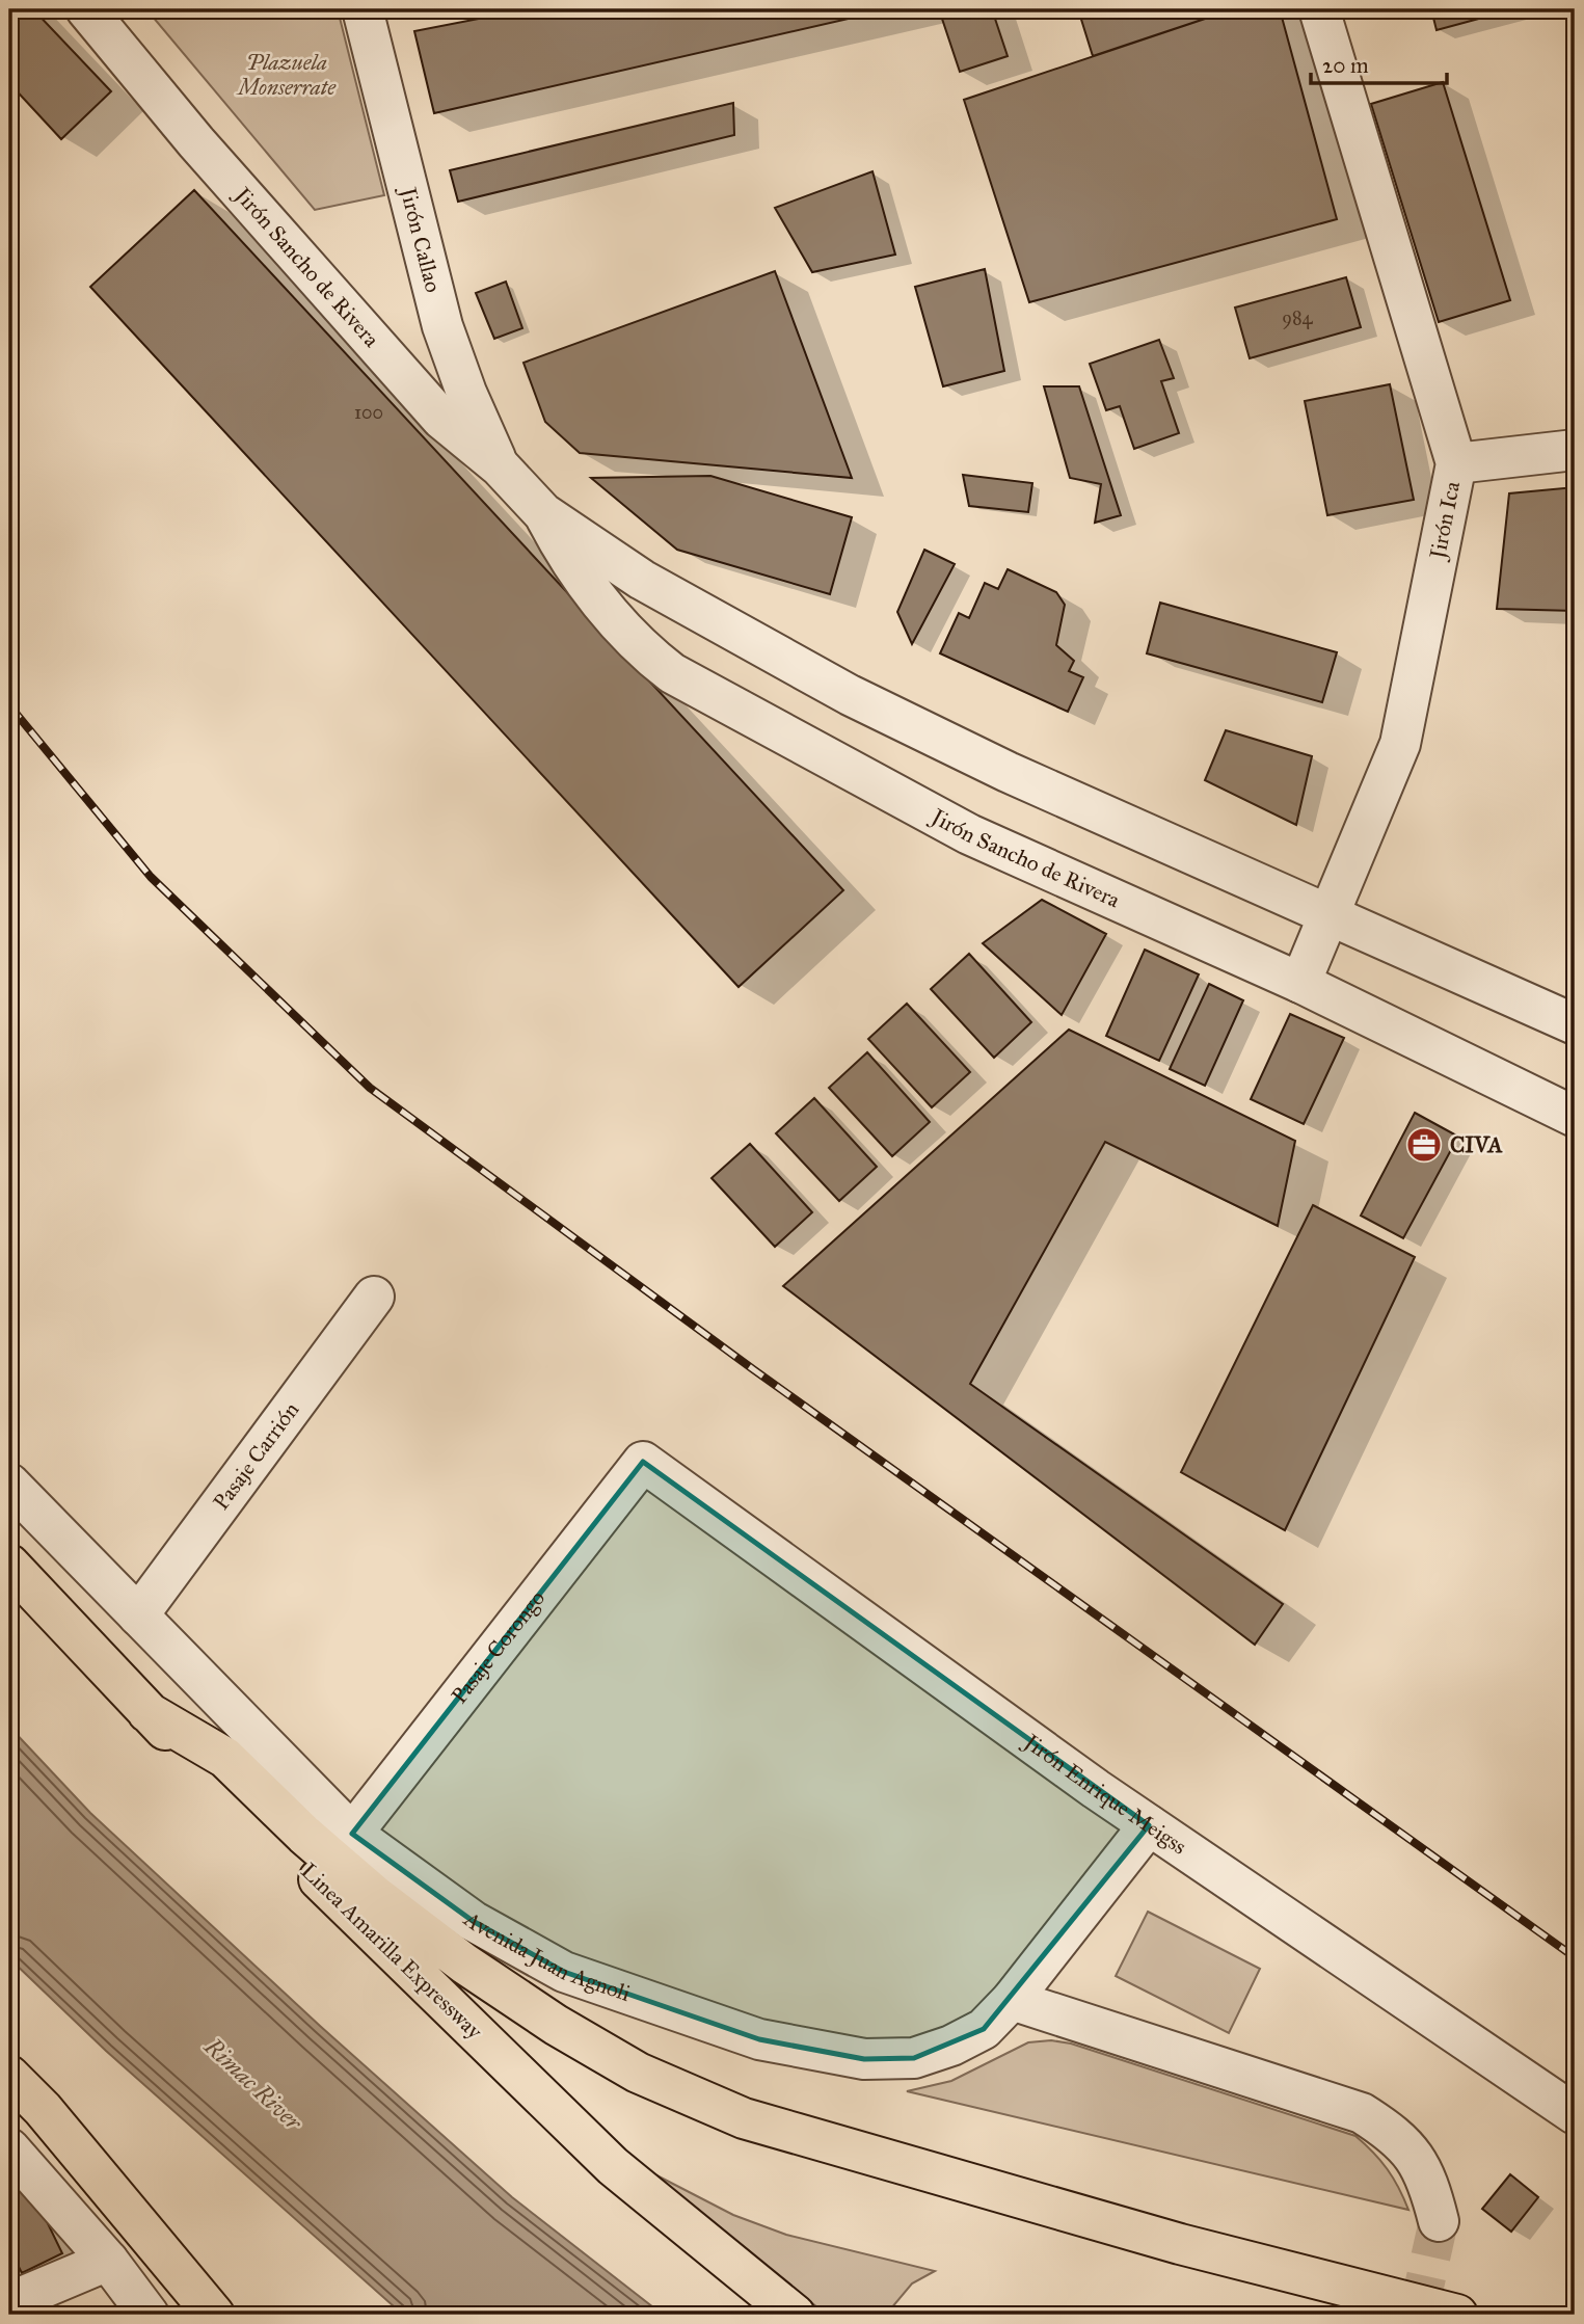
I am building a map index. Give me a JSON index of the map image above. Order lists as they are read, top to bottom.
{
  "streets": {
    "highway": ["Linea Amarilla Expressway"],
    "street": [
      "Jirón Callao",
      "Jirón Sancho de Rivera",
      "Jirón Ica",
      "Pasaje Carrión",
      "Pasaje Corongo",
      "Jirón Enrique Meigss",
      "Avenida Juan Agnoli"
    ]
  },
  "crossings": [
    ["Jirón Callao", "Jirón Sancho de Rivera"],
    ["Jirón Sancho de Rivera", "Jirón Ica"],
    ["Pasaje Carrión", "Avenida Juan Agnoli"],
    ["Pasaje Corongo", "Jirón Enrique Meigss"],
    ["Pasaje Corongo", "Avenida Juan Agnoli"],
    ["Jirón Enrique Meigss", "Avenida Juan Agnoli"]
  ],
  "water": ["Rimac River"],
  "parks": ["Plazuela Monserrate"],
  "places": {
    "office": ["CIVA"]
  },
  "house_numbers": ["984", "100"],
  "scale_bar": "20 m"
}
